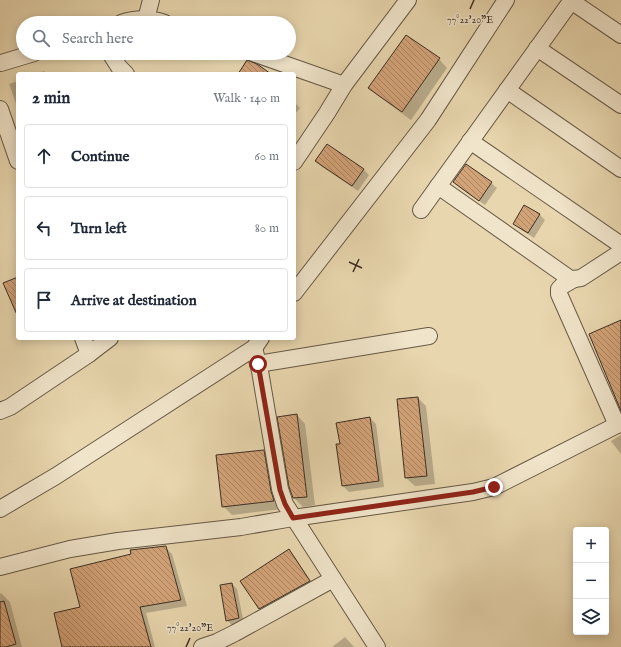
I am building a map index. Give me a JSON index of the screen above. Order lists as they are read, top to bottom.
{
  "page": {
    "search": "Search here",
    "heading": ["2 min", "Walk · 140 m"],
    "list": [
      ["Continue", "60 m"],
      ["Turn left", "80 m"],
      "Arrive at destination"
    ],
    "map_buttons": ["+", "−"]
  },
  "coordinates": ["77°22'20\"E"]
}
